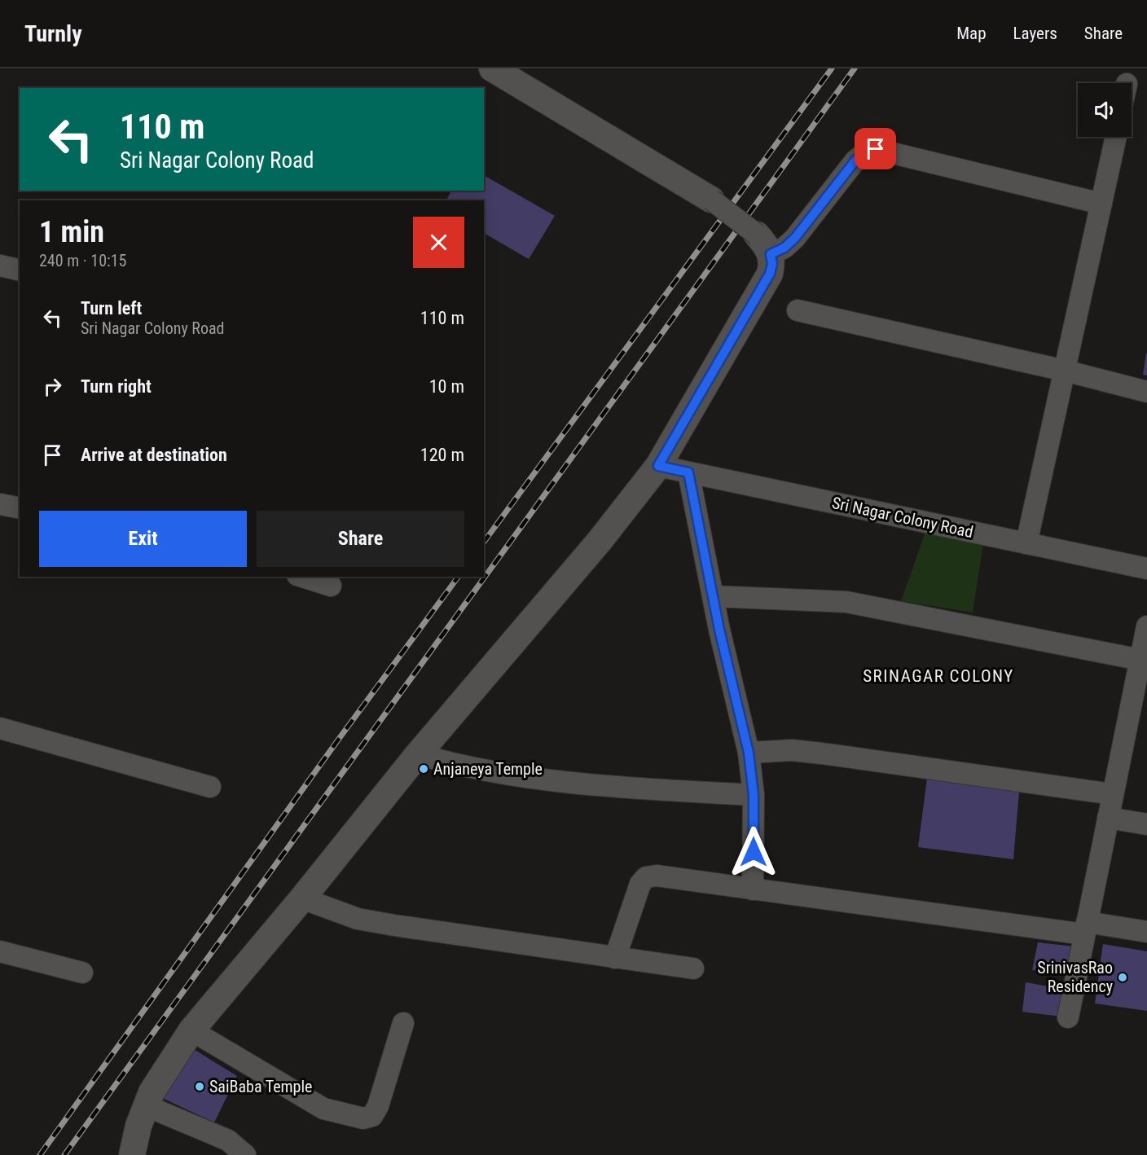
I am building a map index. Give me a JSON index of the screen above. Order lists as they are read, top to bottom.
{
  "streets": {
    "street": ["Sri Nagar Colony Road"]
  },
  "districts": ["SRINAGAR COLONY"],
  "places": ["Anjaneya Temple", "SrinivasRao Residency", "SaiBaba Temple"],
  "page": {
    "header": "Turnly",
    "nav": ["Map", "Layers", "Share"],
    "turn": ["110 m", "Sri Nagar Colony Road"],
    "heading": ["1 min", "240 m · 10:15"],
    "list": [
      {
        "name": "Turn left",
        "note": "Sri Nagar Colony Road",
        "value": "110 m"
      },
      {
        "name": "Turn right",
        "value": "10 m"
      },
      {
        "name": "Arrive at destination",
        "value": "120 m"
      }
    ],
    "buttons": ["Exit", "Share"]
  }
}
